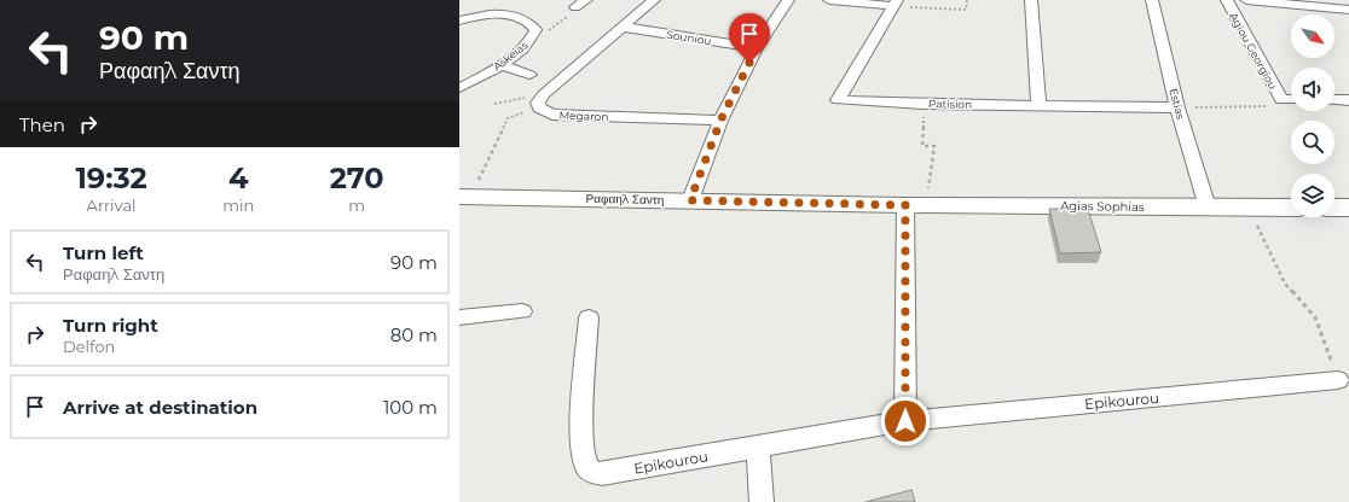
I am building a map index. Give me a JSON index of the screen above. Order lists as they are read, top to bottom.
{
  "streets": {
    "street": [
      "Souniou",
      "Agiou Georgiou",
      "Askeias",
      "Patision",
      "Estias",
      "Megaron",
      "Ραφαηλ Σαντη",
      "Agias Sophias",
      "Epikourou"
    ]
  },
  "crossings": [
    ["Patision", "Estias"],
    ["Estias", "Agias Sophias"],
    ["Ραφαηλ Σαντη", "Agias Sophias"]
  ],
  "north": "bottom right",
  "page": {
    "turn": ["90 m", "Ραφαηλ Σαντη"],
    "then": "Then",
    "eta": [
      "19:32",
      "Arrival",
      "4",
      "min",
      "270",
      "m"
    ],
    "list": [
      {
        "name": "Turn left",
        "note": "Ραφαηλ Σαντη",
        "value": "90 m"
      },
      {
        "name": "Turn right",
        "note": "Delfon",
        "value": "80 m"
      },
      {
        "name": "Arrive at destination",
        "value": "100 m"
      }
    ]
  }
}
